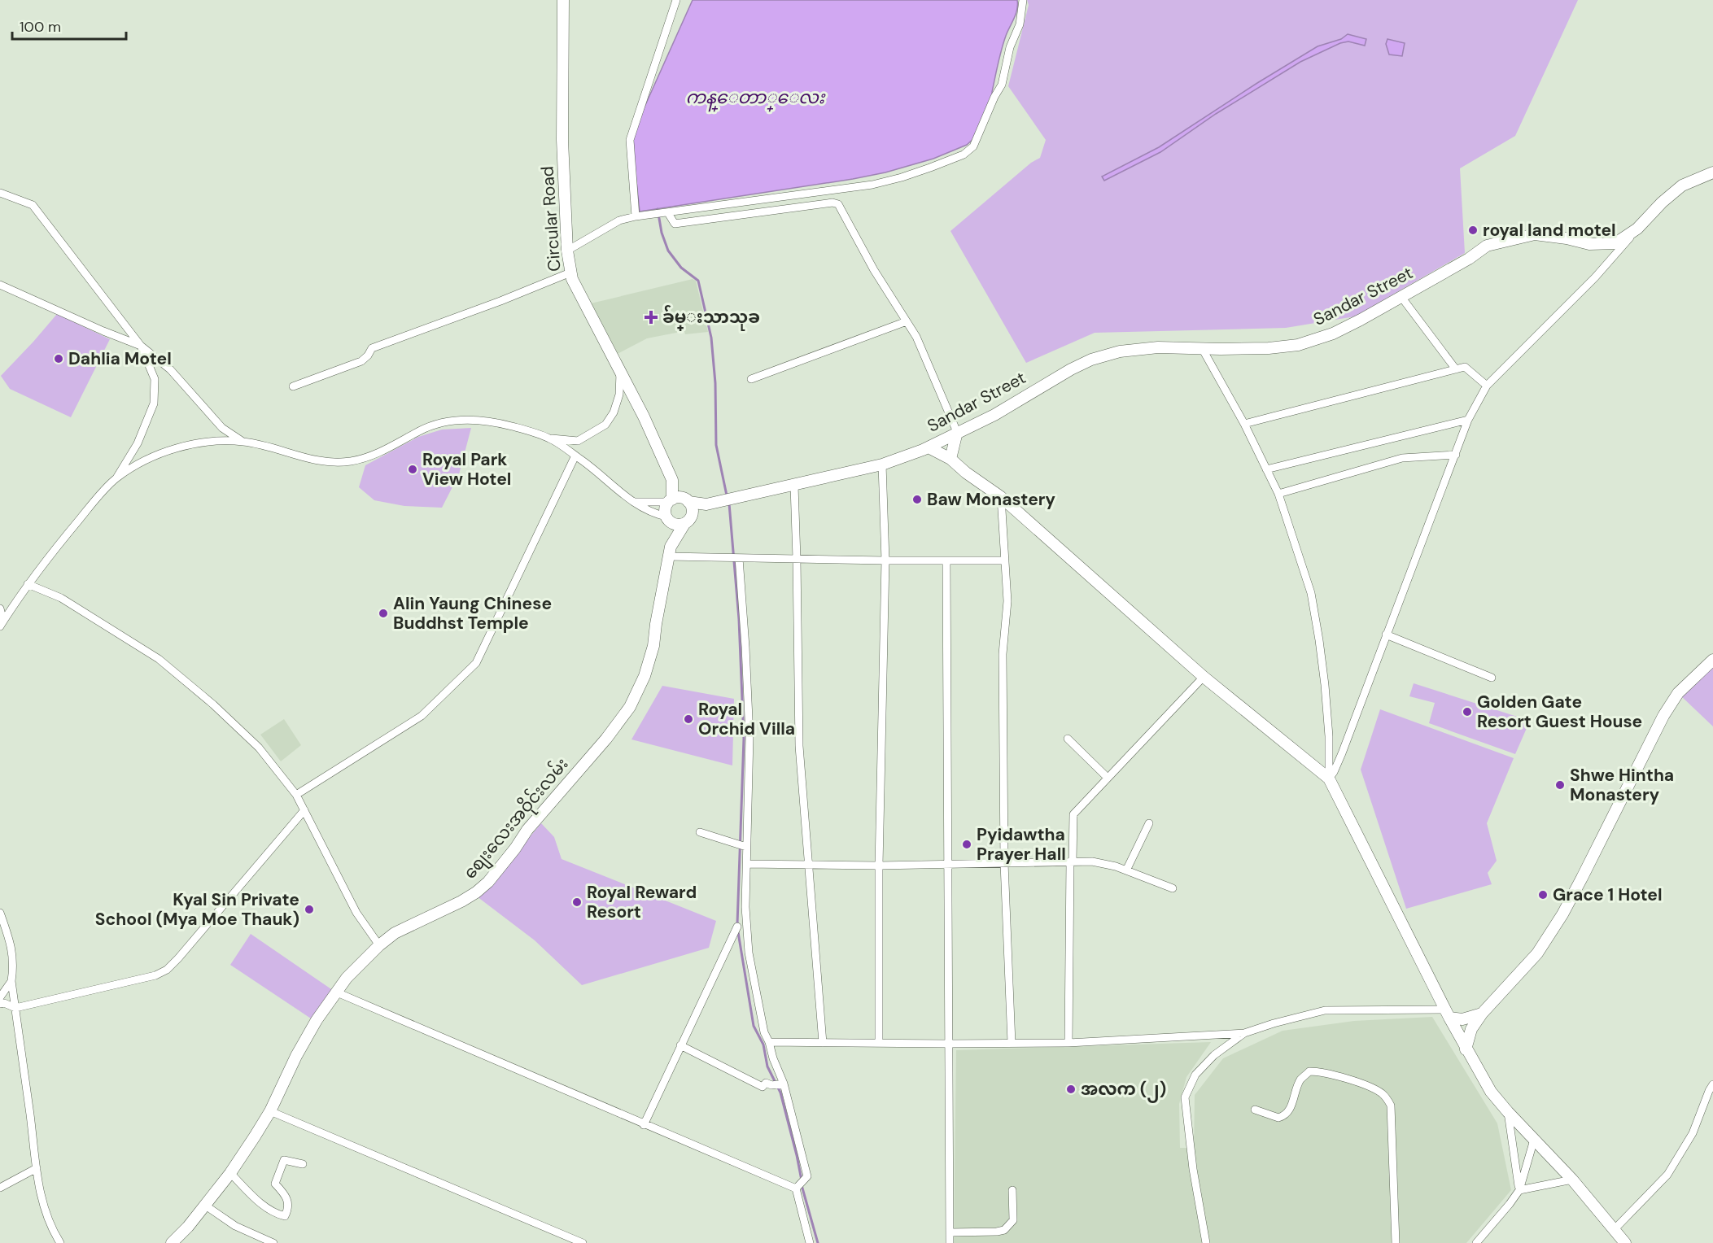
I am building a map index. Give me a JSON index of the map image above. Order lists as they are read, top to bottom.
{
  "streets": {
    "street": ["Circular Road", "Sandar Street", "စျေးလေးအဝိုင်းလမ်း"]
  },
  "water": ["ကန္ေတာ္ေလး"],
  "places": {
    "other": [
      "royal land motel",
      "Dahlia Motel",
      "Royal Park View Hotel",
      "Baw Monastery",
      "Alin Yaung Chinese Buddhst Temple",
      "Golden Gate Resort Guest House",
      "Royal Orchid Villa",
      "Shwe Hintha Monastery",
      "Pyidawtha Prayer Hall",
      "Grace 1 Hotel",
      "Royal Reward Resort",
      "Kyal Sin Private School (Mya Moe Thauk)",
      "အလက (၂)"
    ],
    "health": ["ခ်မ္းသာသုခ"]
  },
  "scale_bar": "100 m"
}
